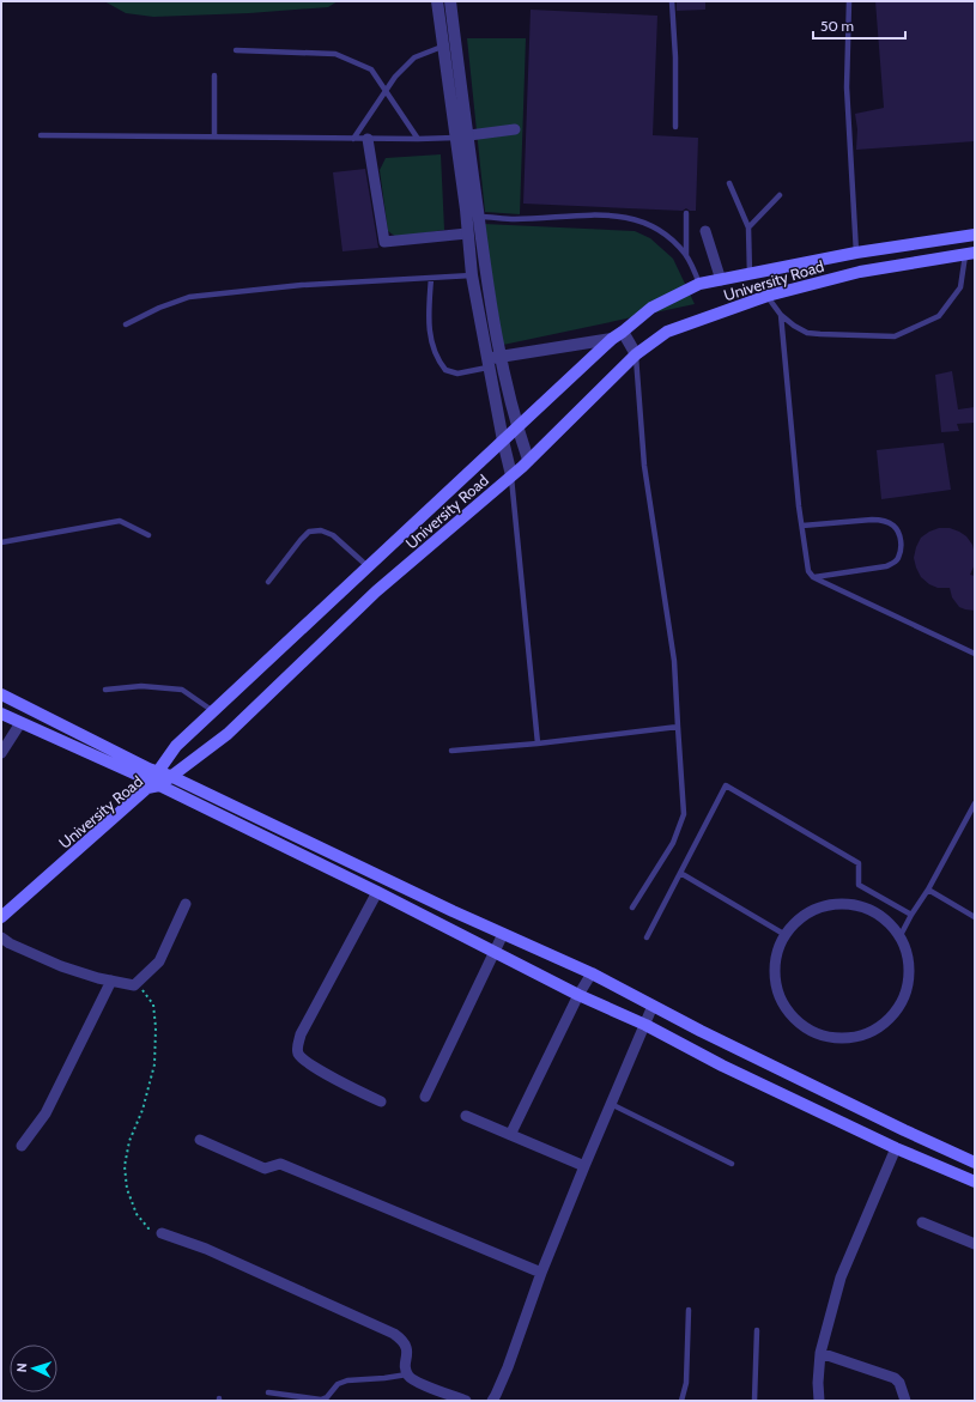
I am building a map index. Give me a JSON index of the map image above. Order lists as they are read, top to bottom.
{
  "streets": {
    "main road": ["University Road"]
  },
  "scale_bar": "50 m",
  "north": "left"
}
